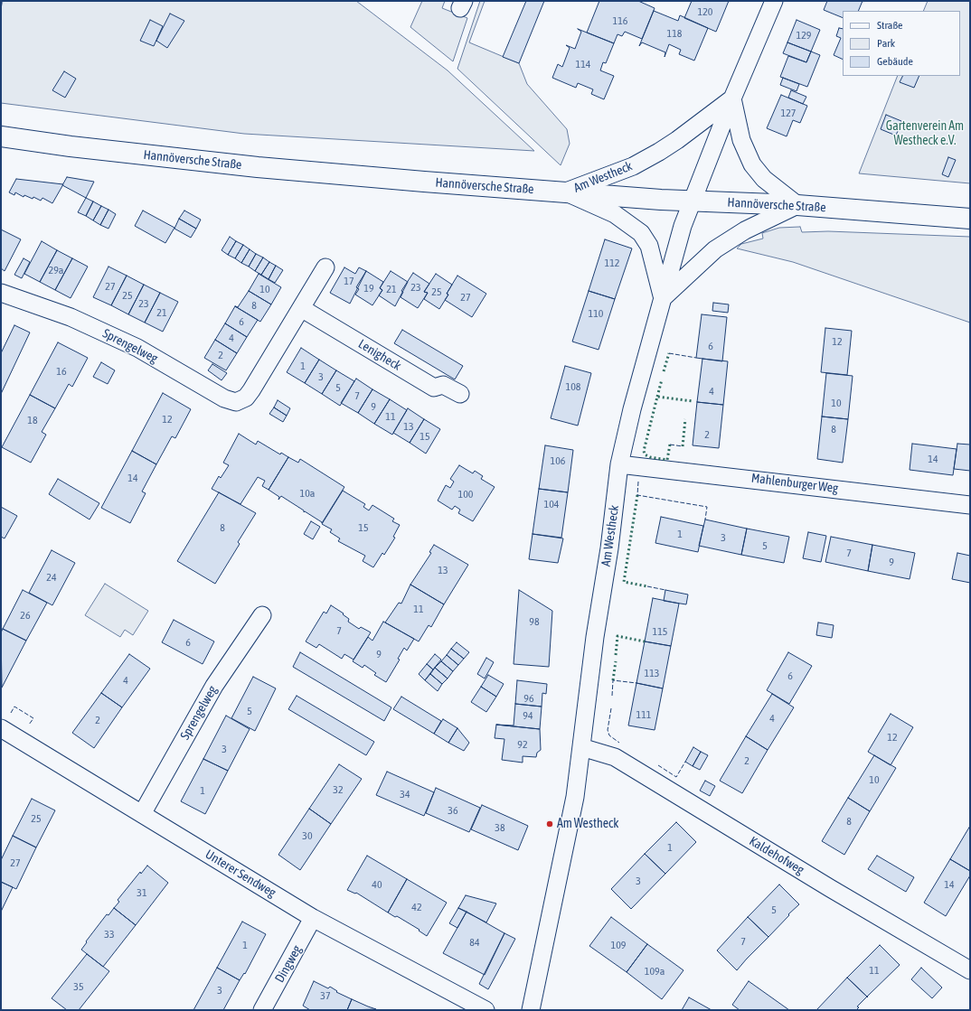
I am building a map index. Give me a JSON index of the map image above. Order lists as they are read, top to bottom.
{
  "streets": {
    "main road": ["Hannöversche Straße"],
    "street": [
      "Am Westheck",
      "Sprengelweg",
      "Lenigheck",
      "Mahlenburger Weg",
      "Kaldehofweg",
      "Unterer Sendweg",
      "Dingweg"
    ]
  },
  "crossings": [
    ["Hannöversche Straße", "Am Westheck"],
    ["Am Westheck", "Mahlenburger Weg"],
    ["Am Westheck", "Kaldehofweg"],
    ["Sprengelweg", "Lenigheck"],
    ["Sprengelweg", "Unterer Sendweg"],
    ["Unterer Sendweg", "Dingweg"]
  ],
  "parks": ["Gartenverein Am Westheck e.V."],
  "places": ["Am Westheck"],
  "house_numbers": [
    "120",
    "116",
    "118",
    "129",
    "114",
    "127",
    "112",
    "29a",
    "17",
    "27",
    "23",
    "19",
    "10",
    "21",
    "25",
    "25",
    "27",
    "23",
    "8",
    "21",
    "110",
    "6",
    "4",
    "12",
    "6",
    "2",
    "1",
    "16",
    "3",
    "108",
    "5",
    "4",
    "7",
    "10",
    "9",
    "11",
    "12",
    "18",
    "13",
    "8",
    "2",
    "15",
    "14",
    "106",
    "14",
    "10a",
    "100",
    "104",
    "8",
    "15",
    "1",
    "3",
    "5",
    "7",
    "9",
    "13",
    "24",
    "11",
    "26",
    "98",
    "7",
    "115",
    "6",
    "9",
    "113",
    "6",
    "4",
    "96",
    "5",
    "111",
    "94",
    "4",
    "2",
    "12",
    "92",
    "3",
    "2",
    "10",
    "32",
    "1",
    "34",
    "36",
    "25",
    "8",
    "38",
    "30",
    "1",
    "27",
    "3",
    "40",
    "14",
    "31",
    "42",
    "5",
    "33",
    "7",
    "84",
    "1",
    "109",
    "11",
    "109a",
    "35",
    "3",
    "37"
  ],
  "legend": ["Straße", "Park", "Gebäude"]
}
